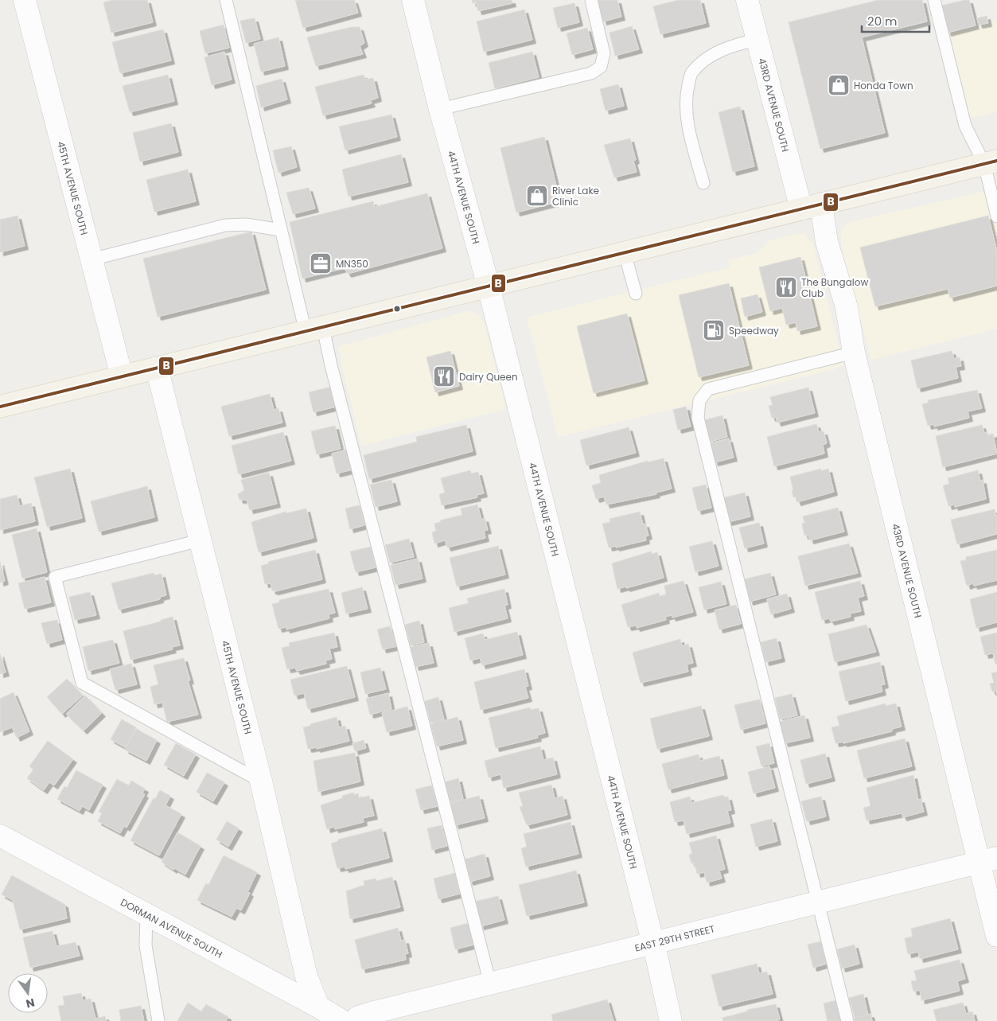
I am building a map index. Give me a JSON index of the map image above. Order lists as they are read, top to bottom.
{
  "streets": {
    "street": [
      "43RD AVENUE SOUTH",
      "45TH AVENUE SOUTH",
      "44TH AVENUE SOUTH",
      "DORMAN AVENUE SOUTH",
      "EAST 29TH STREET"
    ]
  },
  "crossings": [
    ["43RD AVENUE SOUTH", "EAST 29TH STREET"],
    ["45TH AVENUE SOUTH", "DORMAN AVENUE SOUTH"],
    ["44TH AVENUE SOUTH", "EAST 29TH STREET"]
  ],
  "places": {
    "shop": ["Honda Town", "River Lake Clinic"],
    "office": ["MN350"],
    "restaurant": ["The Bungalow Club", "Dairy Queen"],
    "fuel station": ["Speedway"]
  },
  "lines": ["transit line B"],
  "scale_bar": "20 m",
  "north": "bottom"
}
